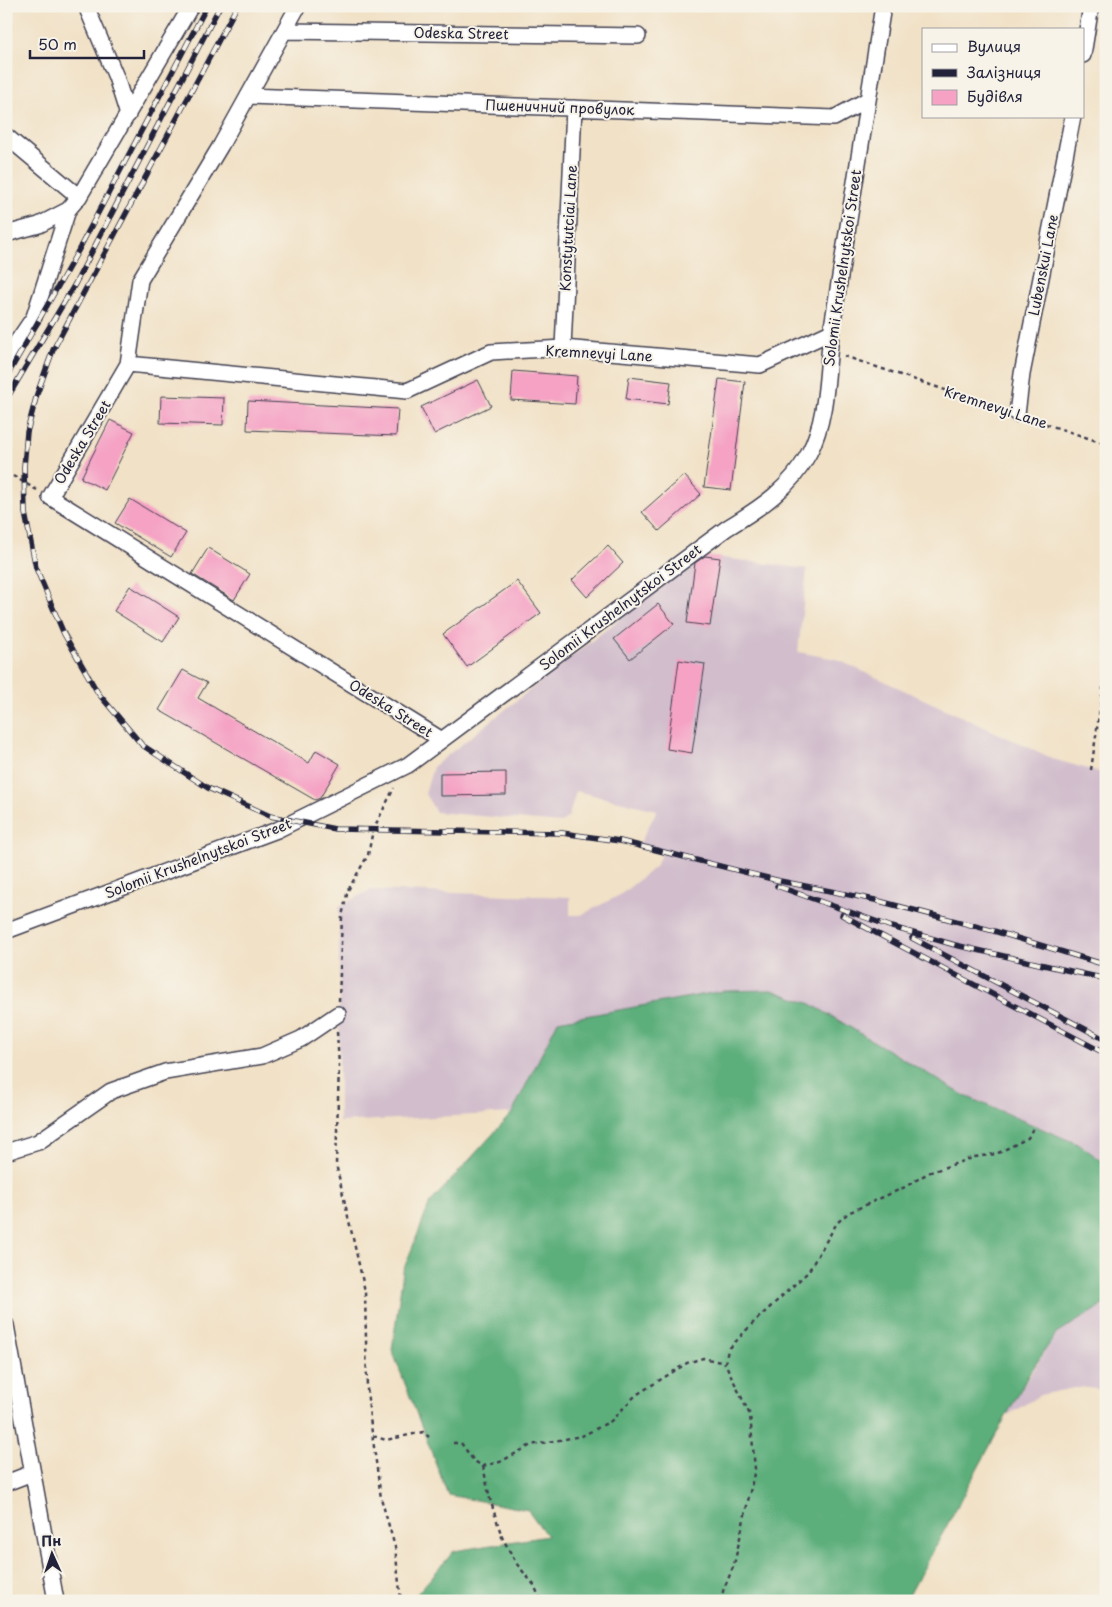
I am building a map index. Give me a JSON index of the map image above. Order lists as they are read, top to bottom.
{
  "streets": {
    "street": [
      "Odeska Street",
      "Пшеничний провулок",
      "Konstytutciai Lane",
      "Lubenskui Lane",
      "Solomii Krushelnytskoi Street",
      "Kremnevyi Lane"
    ]
  },
  "crossings": [
    ["Odeska Street", "Пшеничний провулок"],
    ["Odeska Street", "Solomii Krushelnytskoi Street"],
    ["Odeska Street", "Kremnevyi Lane"],
    ["Пшеничний провулок", "Konstytutciai Lane"],
    ["Пшеничний провулок", "Solomii Krushelnytskoi Street"],
    ["Konstytutciai Lane", "Kremnevyi Lane"],
    ["Lubenskui Lane", "Kremnevyi Lane"],
    ["Solomii Krushelnytskoi Street", "Kremnevyi Lane"]
  ],
  "legend": ["Вулиця", "Залізниця", "Будівля"],
  "scale_bar": "50 m",
  "north": "top"
}
